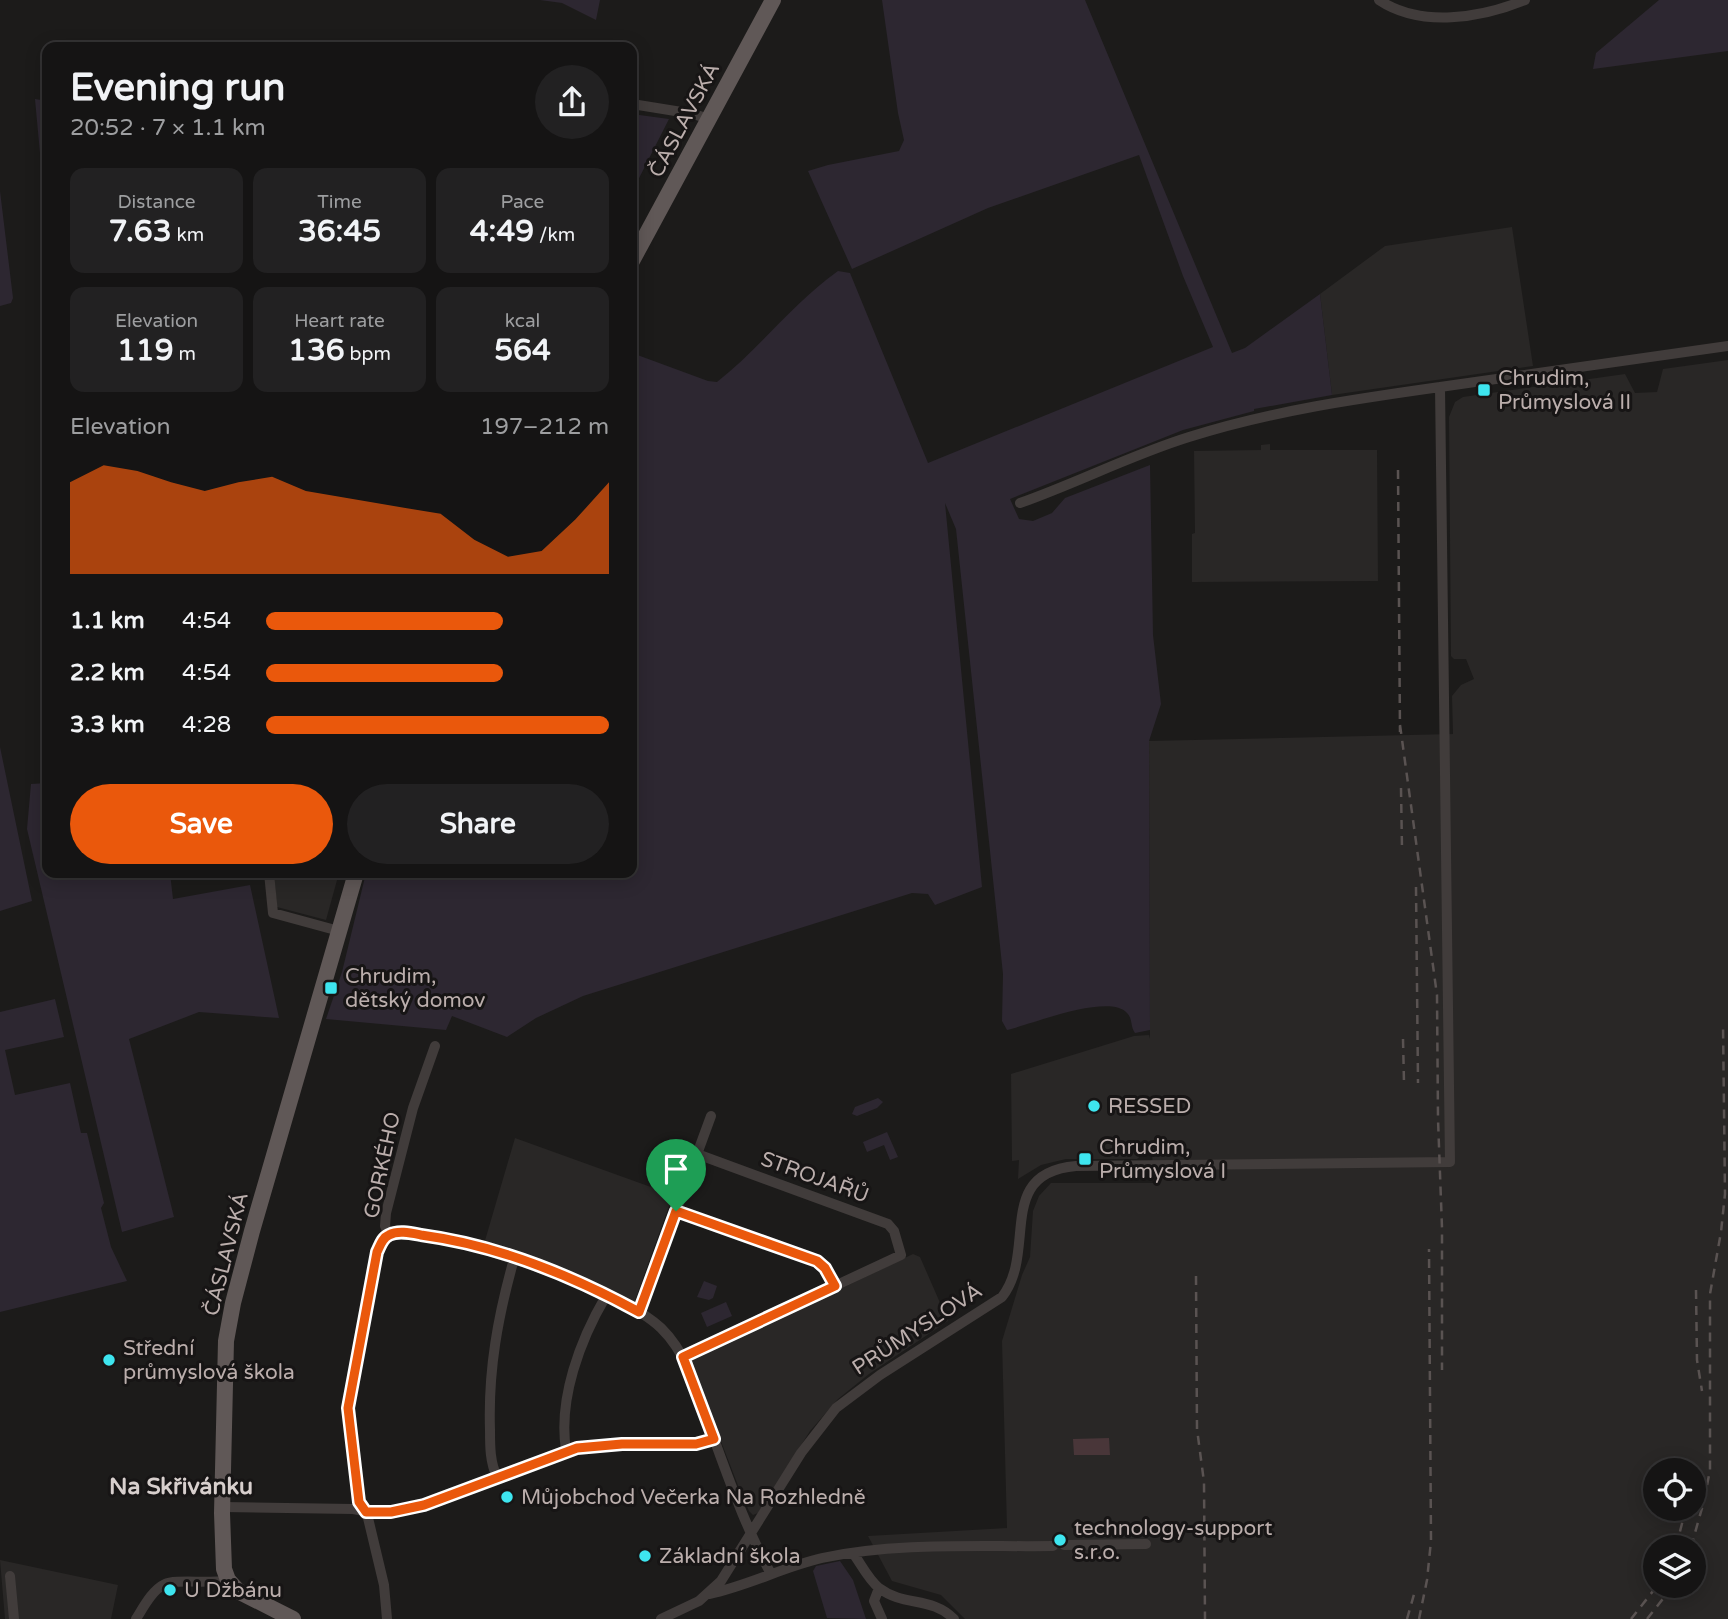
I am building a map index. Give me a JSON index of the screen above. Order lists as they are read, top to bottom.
{
  "streets": {
    "main road": ["ČÁSLAVSKÁ"],
    "street": ["GORKÉHO", "STROJAŘŮ", "PRŮMYSLOVÁ"]
  },
  "districts": ["Na Skřivánku"],
  "places": {
    "transit": ["Chrudim, Průmyslová II", "Chrudim, dětský domov", "Chrudim, Průmyslová I"],
    "other": [
      "RESSED",
      "Střední průmyslová škola",
      "Můjobchod Večerka Na Rozhledně",
      "technology-support s.r.o.",
      "Základní škola",
      "U Džbánu"
    ]
  },
  "page": {
    "heading": ["Evening run", "20:52 · 7 × 1.1 km"],
    "stats": [
      ["Distance", "7.63 km"],
      ["Time", "36:45"],
      ["Pace", "4:49 /km"],
      ["Elevation", "119 m"],
      ["Heart rate", "136 bpm"],
      ["kcal", "564"]
    ],
    "chart": ["Elevation", "197–212 m"],
    "list": [
      {
        "name": "1.1 km",
        "note": "4:54"
      },
      {
        "name": "2.2 km",
        "note": "4:54"
      },
      {
        "name": "3.3 km",
        "note": "4:28"
      }
    ],
    "buttons": ["Save", "Share"]
  }
}
